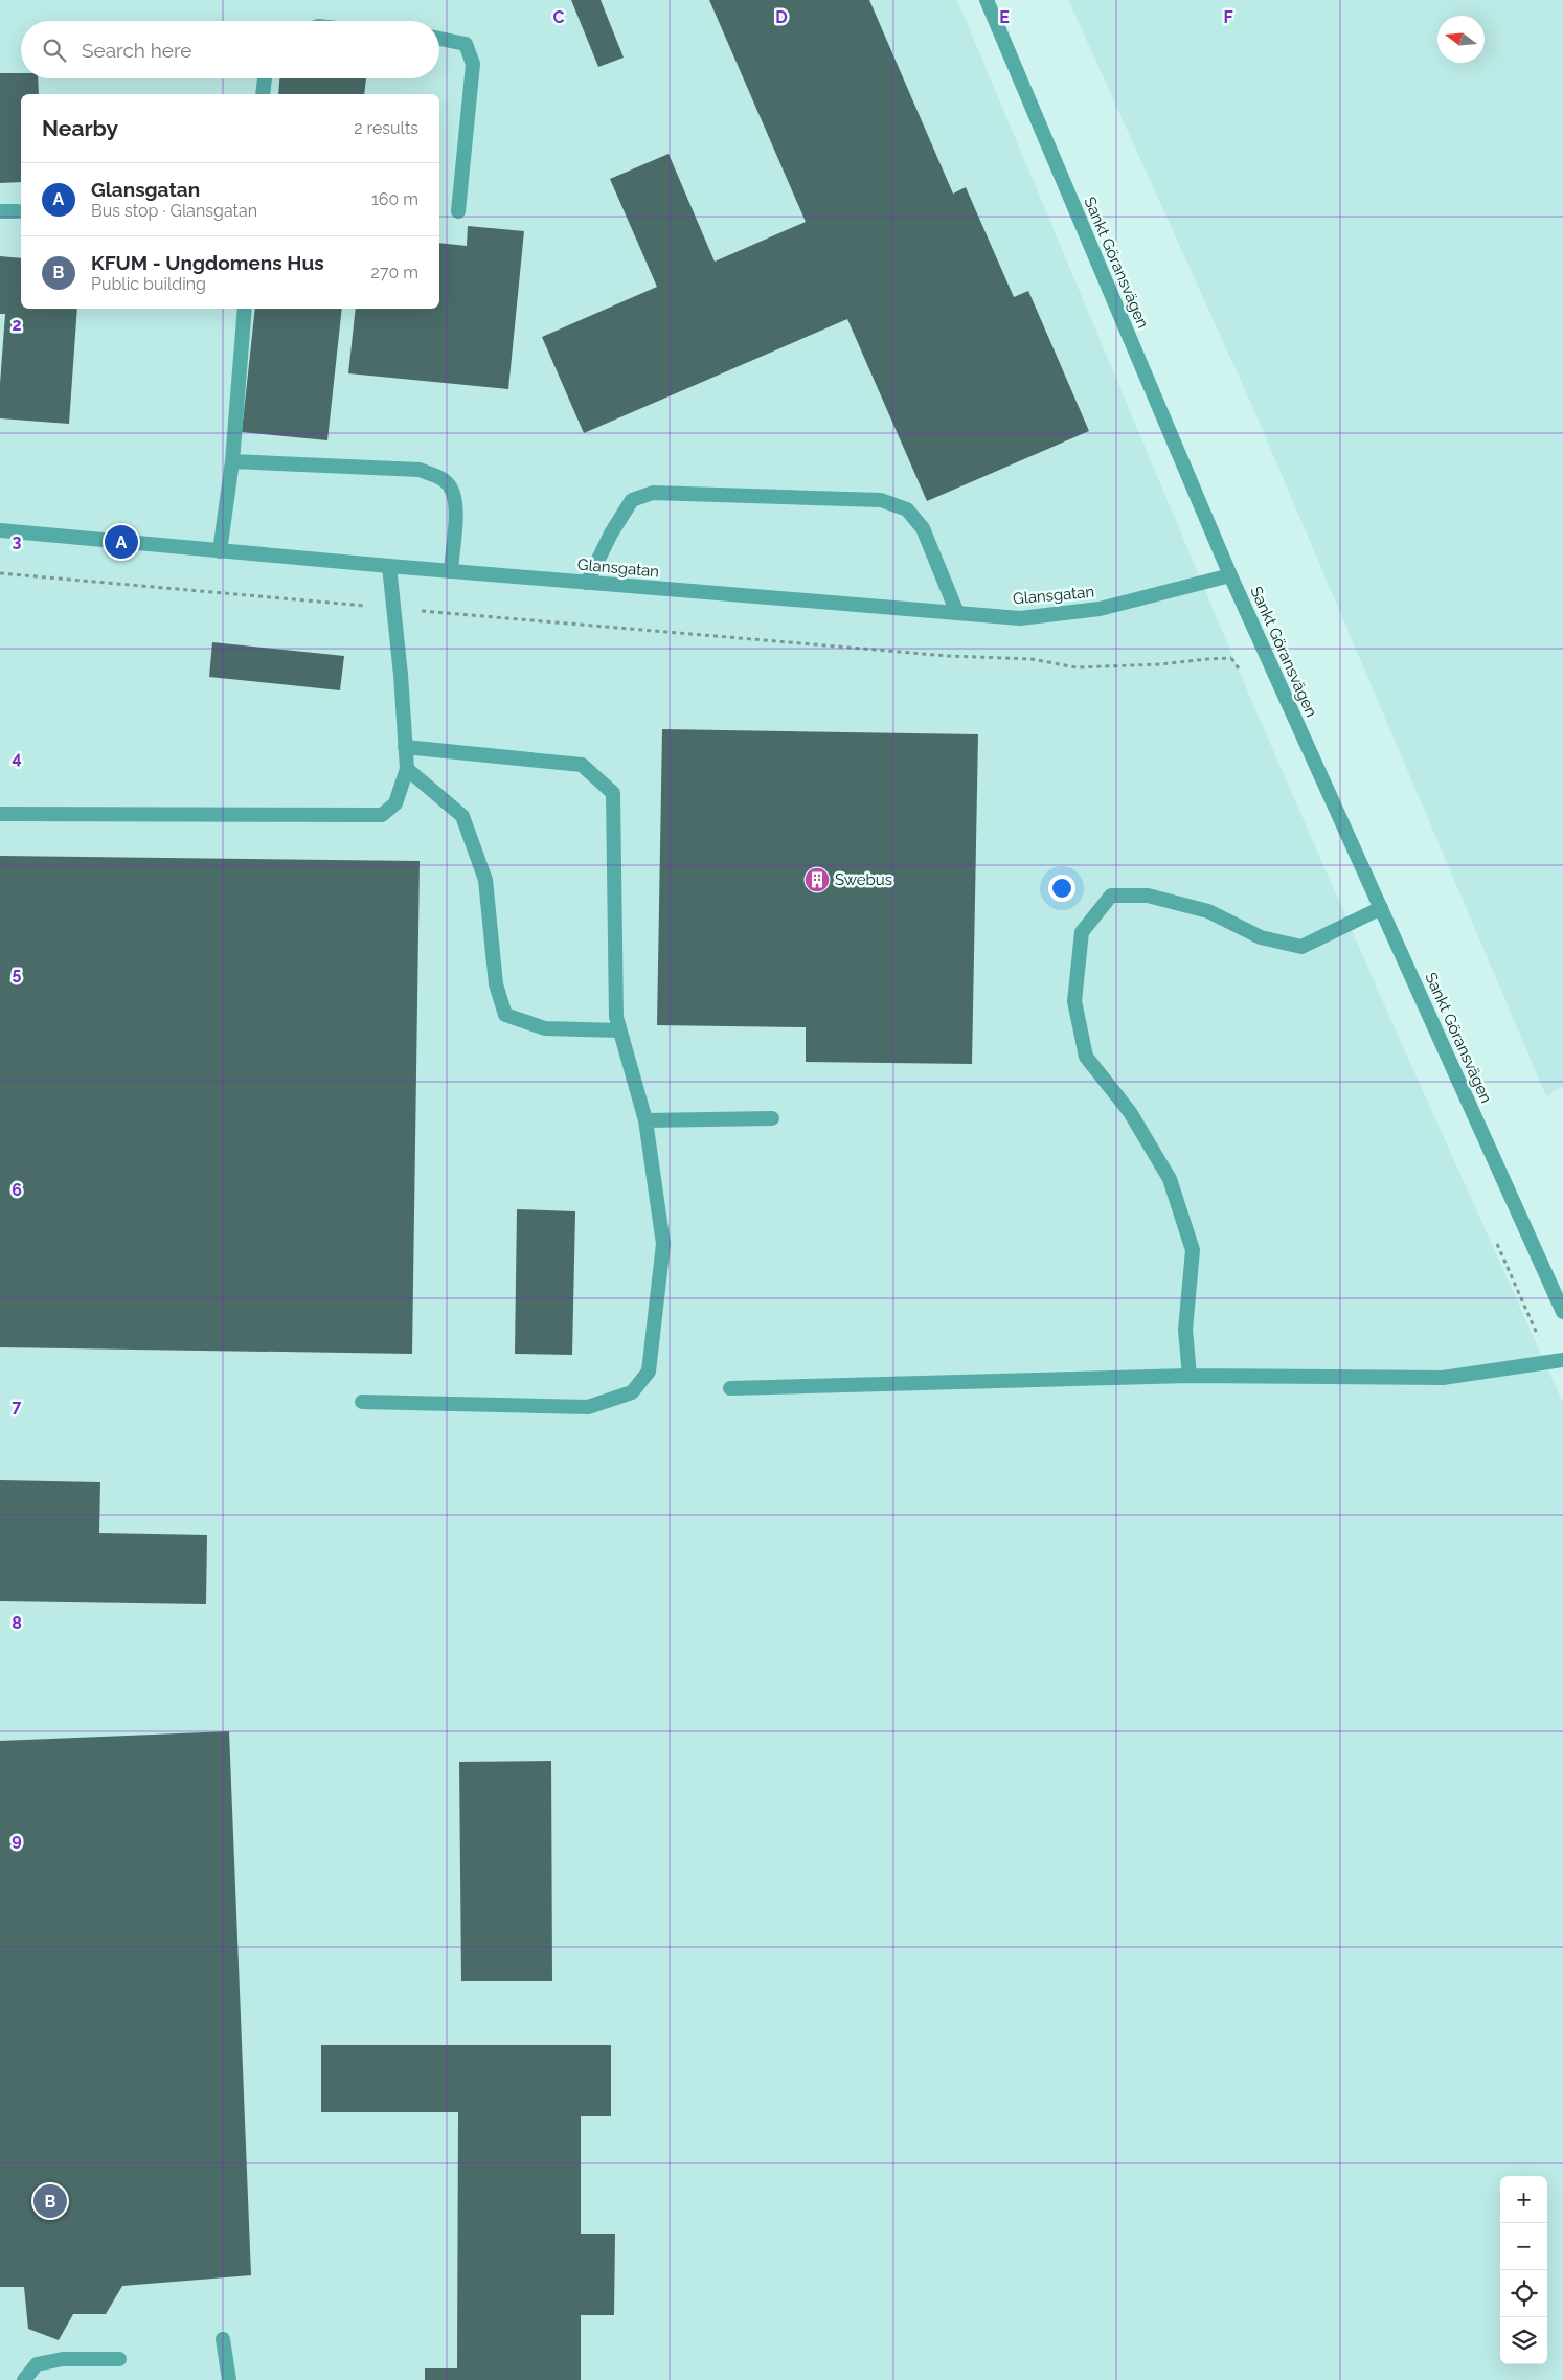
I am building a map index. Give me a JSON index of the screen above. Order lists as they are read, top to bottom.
{
  "streets": {
    "street": ["Sankt Göransvägen", "Glansgatan"]
  },
  "crossings": [
    ["Sankt Göransvägen", "Glansgatan"]
  ],
  "places": {
    "building": ["Swebus"]
  },
  "north": "left",
  "page": {
    "search": "Search here",
    "heading": ["Nearby", "2 results"],
    "list": [
      {
        "mark": "A",
        "name": "Glansgatan",
        "note": "Bus stop · Glansgatan",
        "value": "160 m"
      },
      {
        "mark": "B",
        "name": "KFUM - Ungdomens Hus",
        "note": "Public building",
        "value": "270 m"
      }
    ],
    "pins": ["A", "B"],
    "map_buttons": ["+", "−"]
  },
  "grid": {
    "columns": [
      "C",
      "D",
      "E",
      "F"
    ],
    "rows": [
      "2",
      "3",
      "4",
      "5",
      "6",
      "7",
      "8",
      "9"
    ]
  }
}
